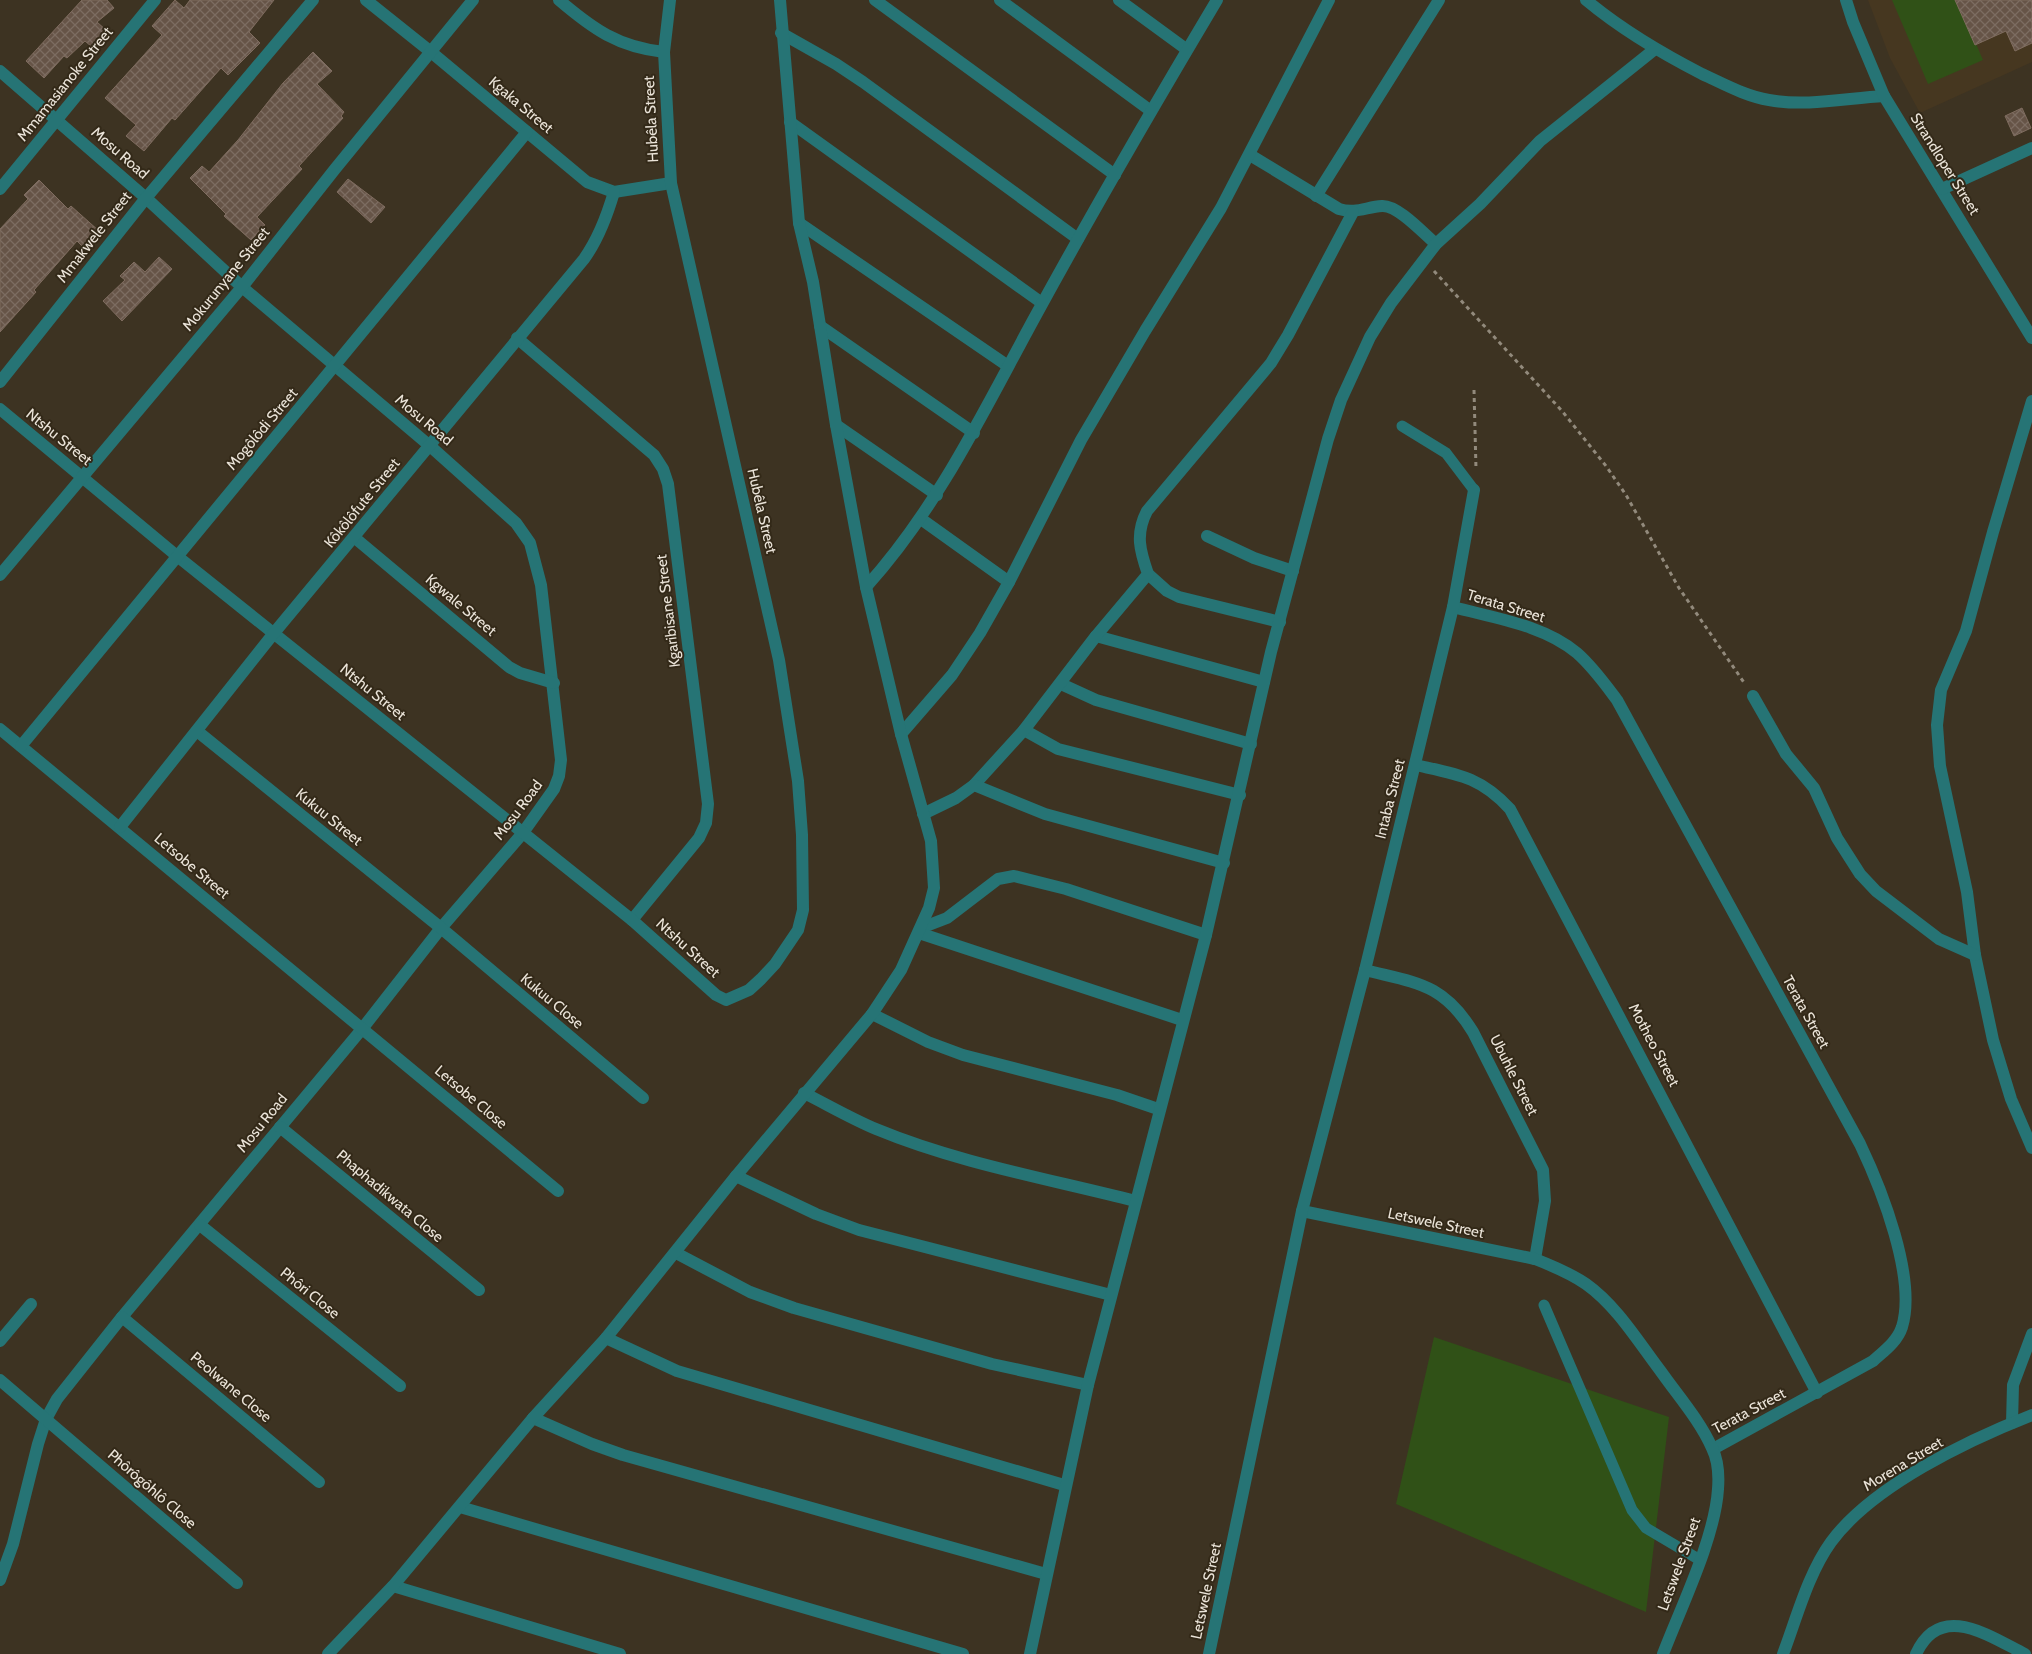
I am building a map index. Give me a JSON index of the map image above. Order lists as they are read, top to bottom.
{
  "streets": {
    "street": [
      "Mmamasianoke Street",
      "Kgaka Street",
      "Hubêla Street",
      "Mosu Road",
      "Strandloper Street",
      "Mmakwele Street",
      "Mokurunyane Street",
      "Mogôlôdi Street",
      "Ntshu Street",
      "Kôkôlôfute Street",
      "Kgwale Street",
      "Terata Street",
      "Kgaribisane Street",
      "Intaba Street",
      "Kukuu Street",
      "Letsobe Street",
      "Kukuu Close",
      "Motheo Street",
      "Ubuhle Street",
      "Letsobe Close",
      "Phaphadikwata Close",
      "Letswele Street",
      "Phôri Close",
      "Peolwane Close",
      "Morena Street",
      "Phôrôgôhlô Close"
    ]
  },
  "crossings": [
    ["Mmamasianoke Street", "Mosu Road"],
    ["Kgaka Street", "Mokurunyane Street"],
    ["Kgaka Street", "Mogôlôdi Street"],
    ["Kgaka Street", "Kôkôlôfute Street"],
    ["Hubêla Street", "Ntshu Street"],
    ["Mosu Road", "Mmakwele Street"],
    ["Mosu Road", "Mokurunyane Street"],
    ["Mosu Road", "Mogôlôdi Street"],
    ["Mosu Road", "Ntshu Street"],
    ["Mosu Road", "Kôkôlôfute Street"],
    ["Mosu Road", "Kgwale Street"],
    ["Mosu Road", "Kukuu Street"],
    ["Mosu Road", "Letsobe Street"],
    ["Mosu Road", "Kukuu Close"],
    ["Mosu Road", "Letsobe Close"],
    ["Mosu Road", "Phaphadikwata Close"],
    ["Mosu Road", "Phôri Close"],
    ["Mosu Road", "Peolwane Close"],
    ["Mosu Road", "Phôrôgôhlô Close"],
    ["Mokurunyane Street", "Ntshu Street"],
    ["Mogôlôdi Street", "Ntshu Street"],
    ["Mogôlôdi Street", "Letsobe Street"],
    ["Ntshu Street", "Kôkôlôfute Street"],
    ["Ntshu Street", "Kgaribisane Street"],
    ["Kôkôlôfute Street", "Kgwale Street"],
    ["Kôkôlôfute Street", "Kgaribisane Street"],
    ["Kôkôlôfute Street", "Kukuu Street"],
    ["Kôkôlôfute Street", "Letsobe Street"],
    ["Terata Street", "Intaba Street"],
    ["Terata Street", "Motheo Street"],
    ["Terata Street", "Letswele Street"],
    ["Intaba Street", "Motheo Street"],
    ["Intaba Street", "Ubuhle Street"],
    ["Intaba Street", "Letswele Street"],
    ["Kukuu Street", "Kukuu Close"],
    ["Letsobe Street", "Letsobe Close"],
    ["Ubuhle Street", "Letswele Street"]
  ]
}
